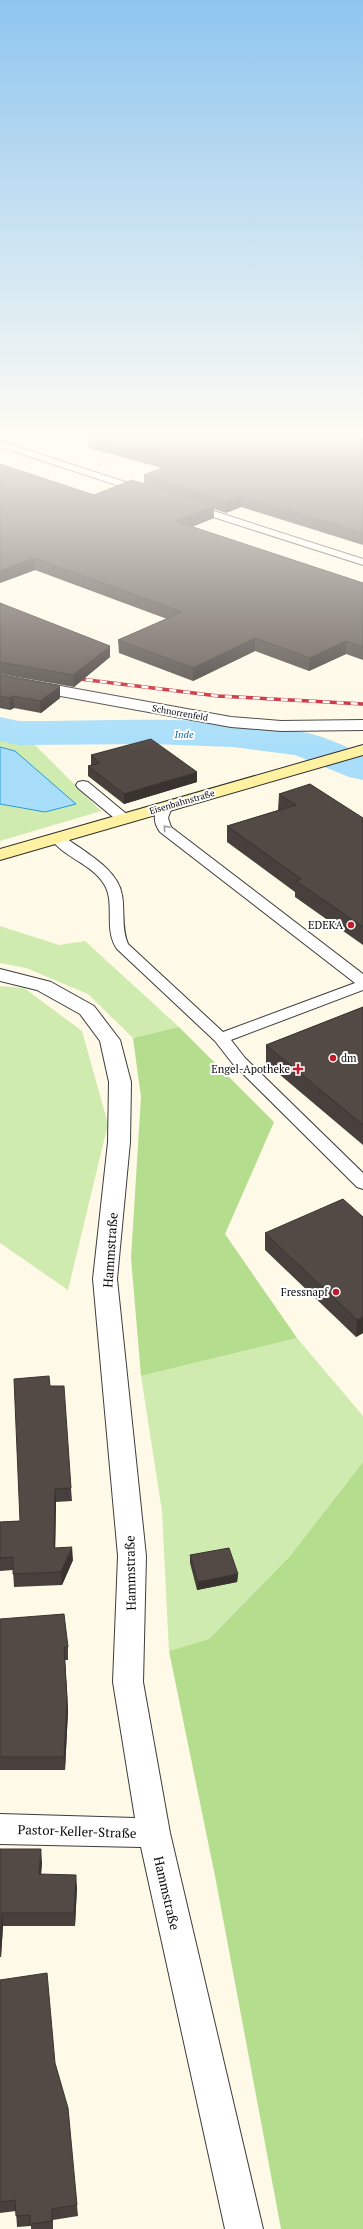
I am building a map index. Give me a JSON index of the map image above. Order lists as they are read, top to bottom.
{
  "streets": {
    "main road": ["Eisenbahnstraße"],
    "street": ["Schnorrenfeld", "Hammstraße", "Pastor-Keller-Straße"]
  },
  "crossings": [
    ["Hammstraße", "Pastor-Keller-Straße"]
  ],
  "water": ["Inde"],
  "places": {
    "other": ["EDEKA", "dm", "Fressnapf"],
    "health": ["Engel-Apotheke"]
  }
}
